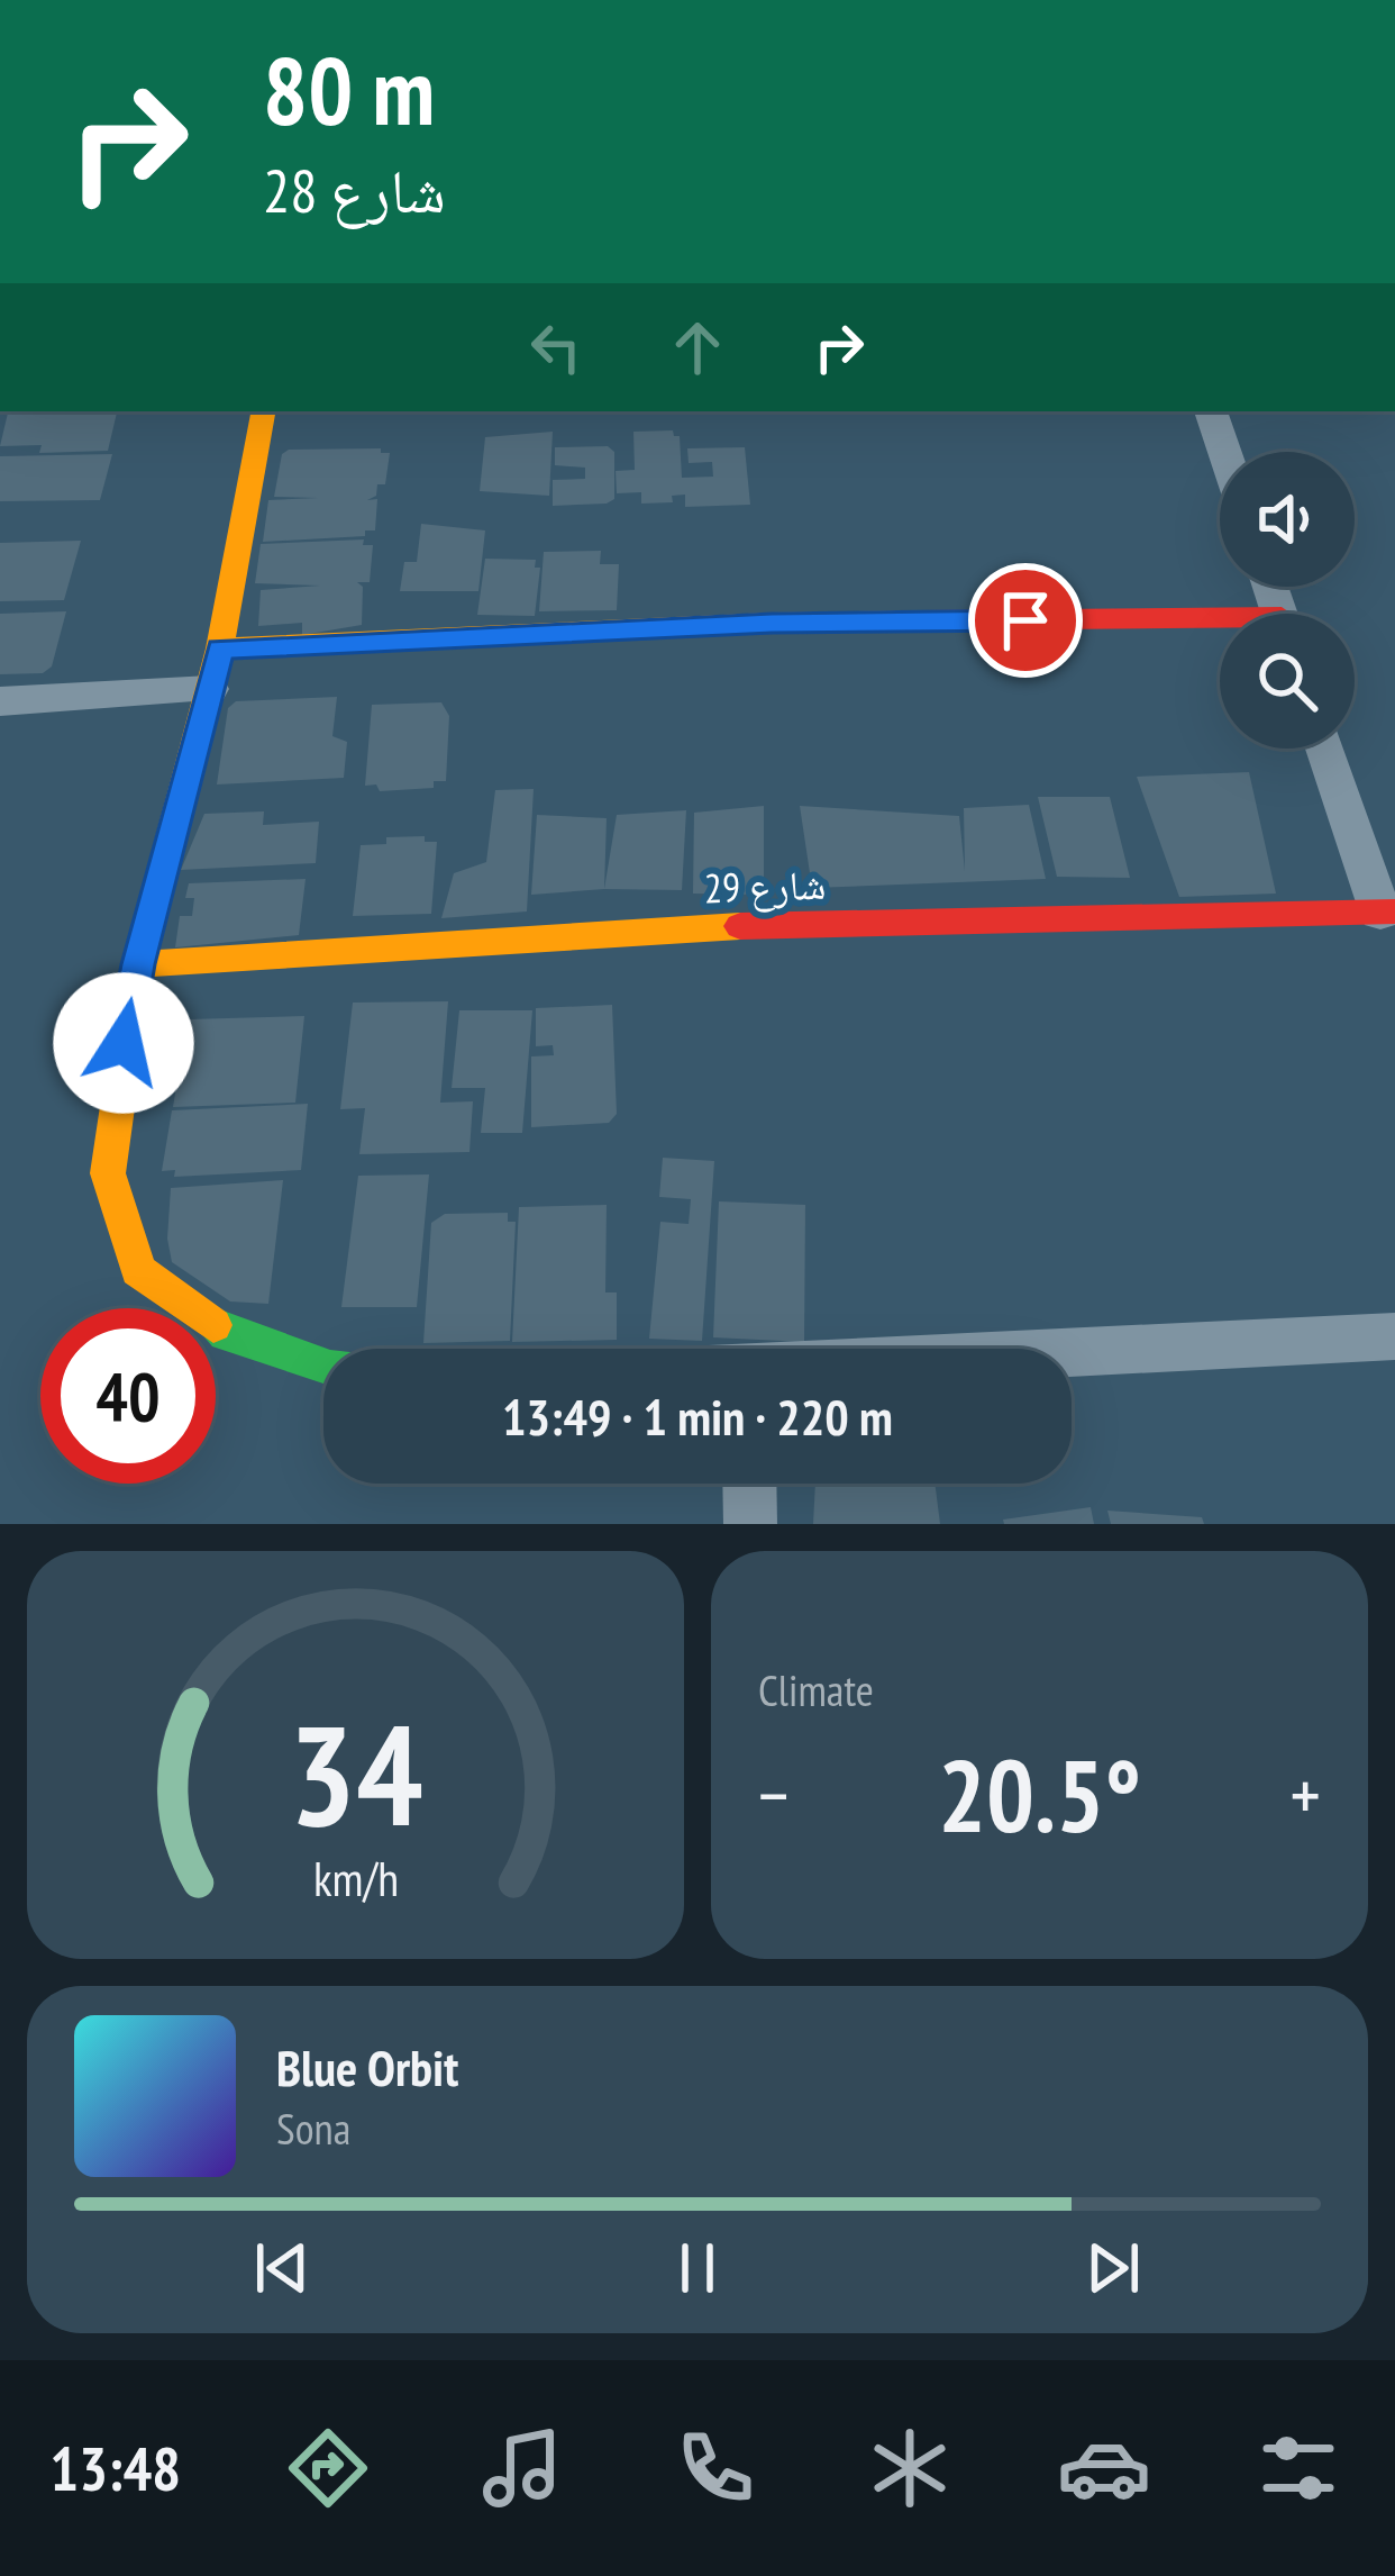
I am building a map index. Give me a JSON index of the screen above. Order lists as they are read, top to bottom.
{
  "streets": {
    "street": ["شارع 29"]
  },
  "page": {
    "turn": ["80 m", "شارع 28"],
    "limit": "40",
    "trip": "13:49 · 1 min · 220 m",
    "tile": "Climate",
    "heat": ["−", "20.5°", "+"],
    "song": ["Blue Orbit", "Sona"],
    "tabs": "13:48",
    "gauge": ["34", "km/h"]
  }
}
